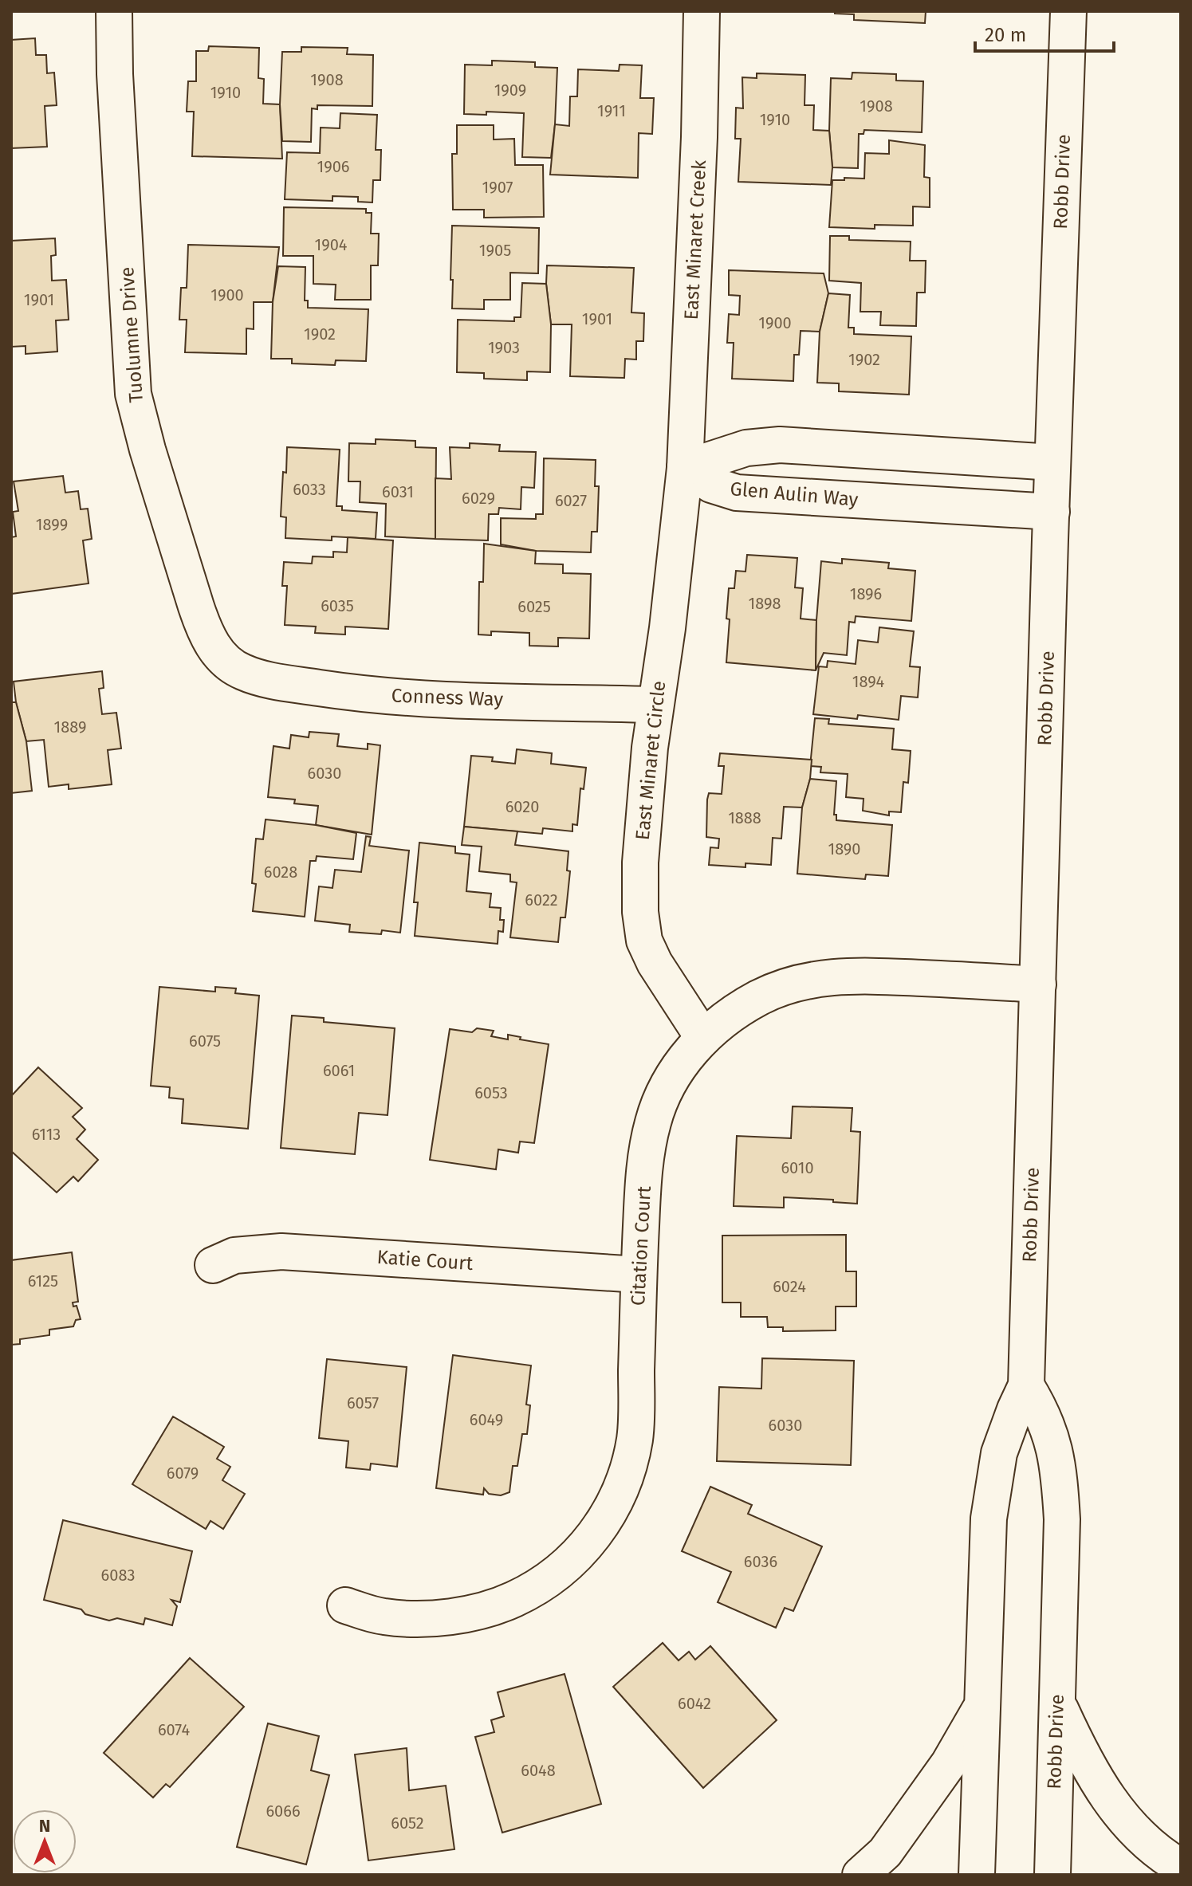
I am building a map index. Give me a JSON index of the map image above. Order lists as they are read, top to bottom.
{
  "streets": {
    "main road": [
      "Robb Drive",
      "East Minaret Creek",
      "Tuolumne Drive",
      "Glen Aulin Way",
      "Conness Way",
      "East Minaret Circle",
      "Citation Court",
      "Katie Court"
    ]
  },
  "crossings": [
    ["Robb Drive", "Glen Aulin Way"],
    ["Robb Drive", "Citation Court"],
    ["East Minaret Creek", "Glen Aulin Way"],
    ["East Minaret Creek", "East Minaret Circle"],
    ["Tuolumne Drive", "Conness Way"],
    ["Glen Aulin Way", "East Minaret Circle"],
    ["Conness Way", "East Minaret Circle"],
    ["East Minaret Circle", "Citation Court"],
    ["Citation Court", "Katie Court"]
  ],
  "house_numbers": [
    "1908",
    "1909",
    "1910",
    "1908",
    "1911",
    "1910",
    "1906",
    "1907",
    "1904",
    "1905",
    "1900",
    "1901",
    "1901",
    "1900",
    "1902",
    "1903",
    "1902",
    "6033",
    "6031",
    "6029",
    "6027",
    "1899",
    "1896",
    "1898",
    "6035",
    "6025",
    "1894",
    "1889",
    "6030",
    "6020",
    "1888",
    "1890",
    "6028",
    "6022",
    "6075",
    "6061",
    "6053",
    "6113",
    "6010",
    "6125",
    "6024",
    "6057",
    "6049",
    "6030",
    "6079",
    "6036",
    "6083",
    "6042",
    "6074",
    "6048",
    "6066",
    "6052"
  ],
  "scale_bar": "20 m",
  "north": "top"
}
